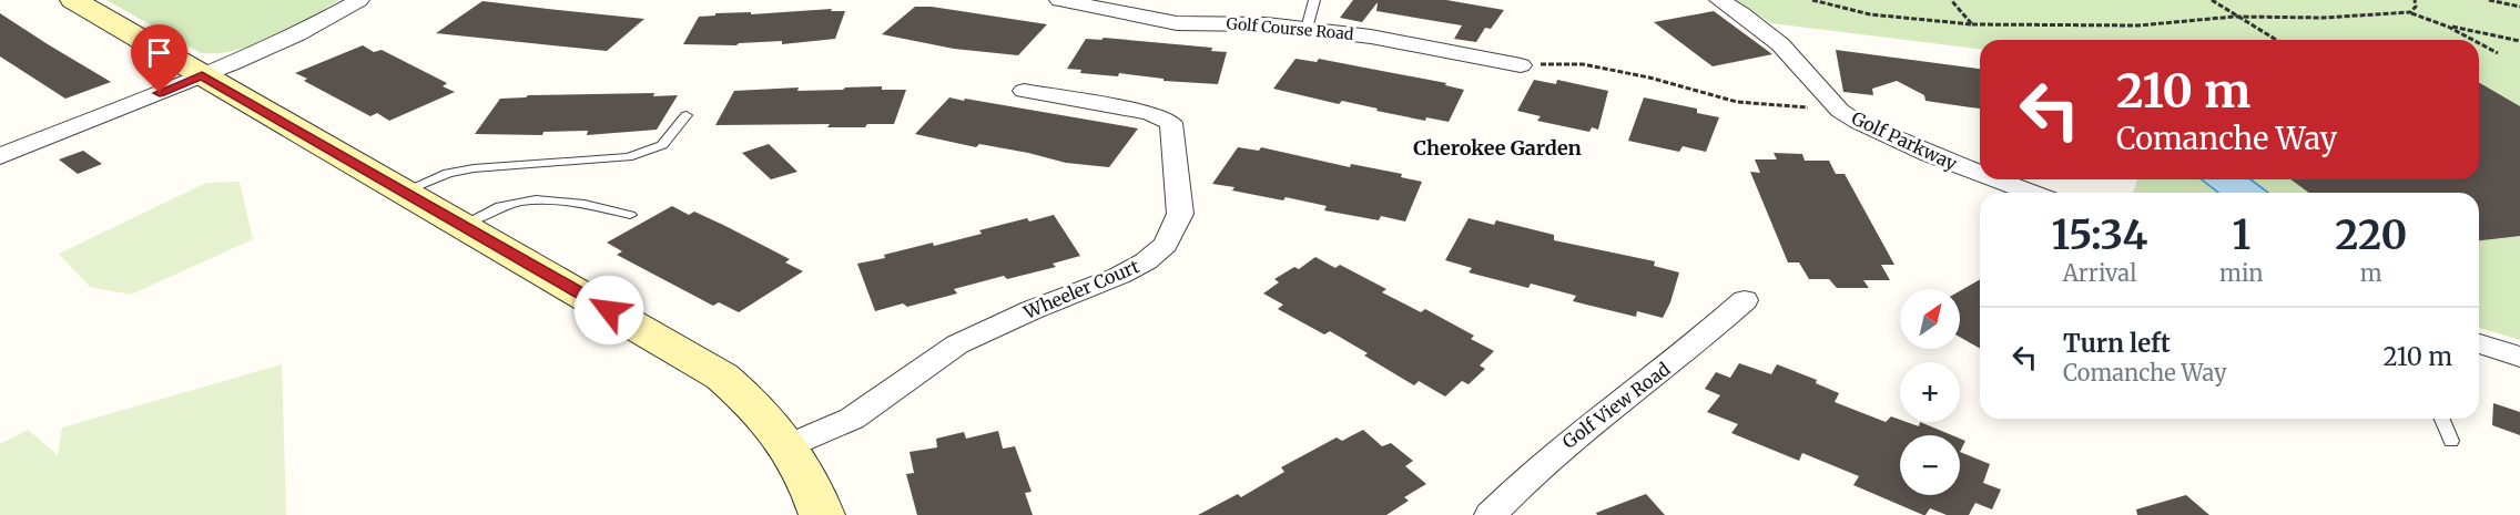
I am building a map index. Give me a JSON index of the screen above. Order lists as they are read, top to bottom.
{
  "streets": {
    "street": [
      "Golf Course Road",
      "Golf Parkway",
      "Wheeler Court",
      "Golf View Road"
    ]
  },
  "districts": ["Cherokee Garden"],
  "north": "top right",
  "page": {
    "turn": ["210 m", "Comanche Way"],
    "eta": [
      "15:34",
      "Arrival",
      "1",
      "min",
      "220",
      "m"
    ],
    "map_buttons": ["+", "−"],
    "list": [
      {
        "name": "Turn left",
        "note": "Comanche Way",
        "value": "210 m"
      }
    ]
  }
}
